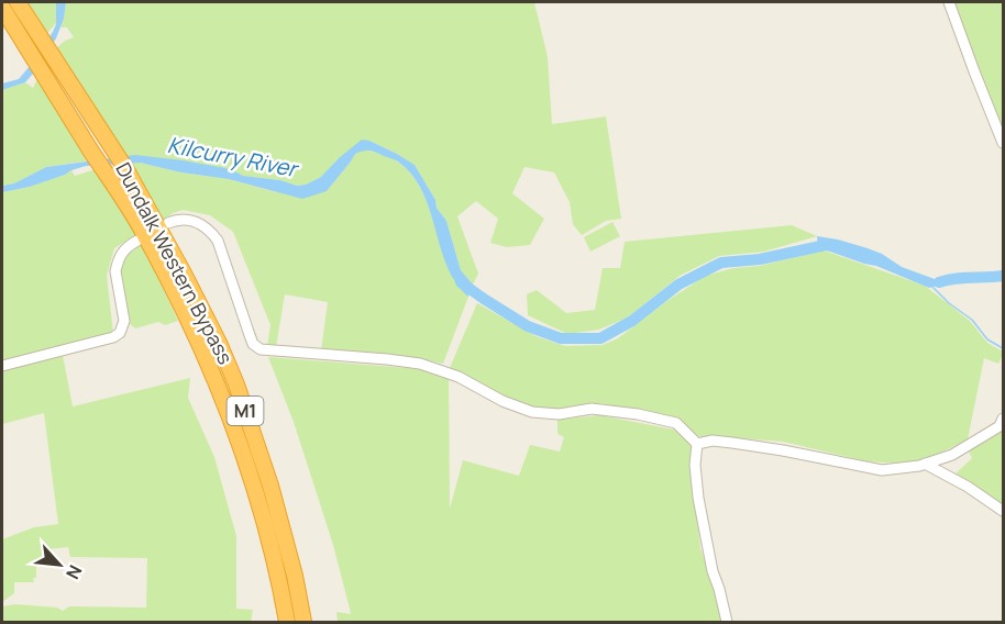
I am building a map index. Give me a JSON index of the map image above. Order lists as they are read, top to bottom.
{
  "streets": {
    "highway": ["Dundalk Western Bypass", "M1"]
  },
  "water": ["Kilcurry River"],
  "north": "bottom right"
}
